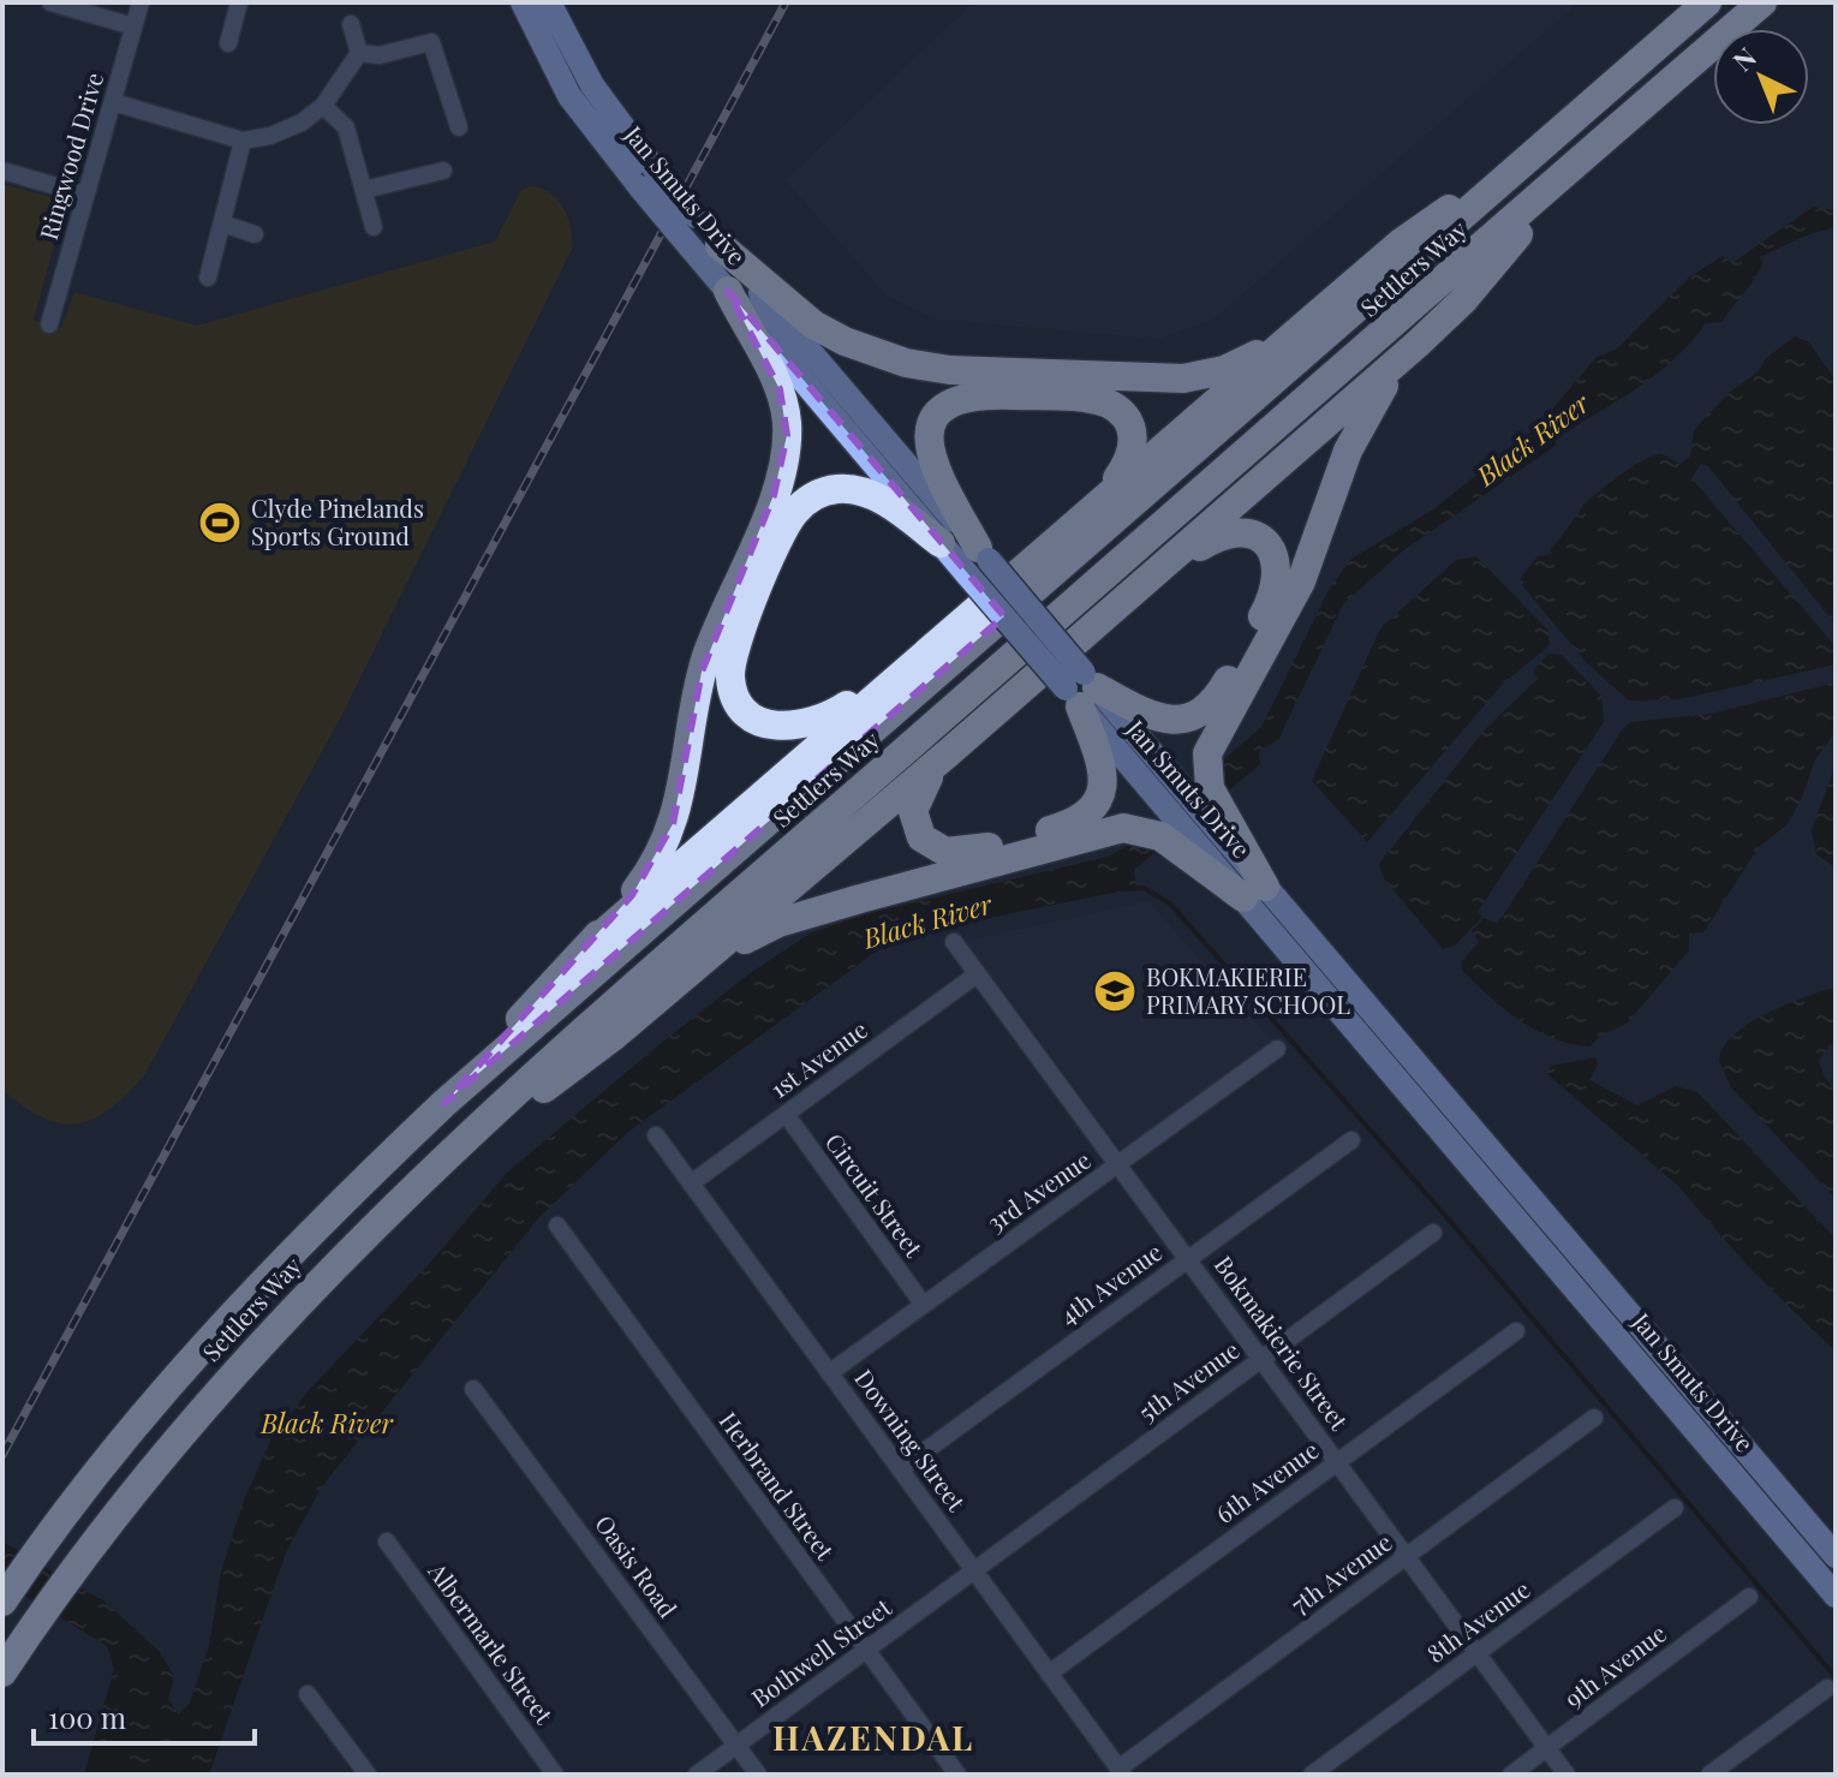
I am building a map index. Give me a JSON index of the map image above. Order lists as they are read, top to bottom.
{
  "streets": {
    "highway": ["Settlers Way"],
    "main road": ["Jan Smuts Drive"],
    "street": [
      "Ringwood Drive",
      "1st Avenue",
      "3rd Avenue",
      "Circuit Street",
      "4th Avenue",
      "Bokmakierie Street",
      "5th Avenue",
      "Downing Street",
      "6th Avenue",
      "Herbrand Street",
      "Oasis Road",
      "7th Avenue",
      "8th Avenue",
      "Albermarle Street",
      "Bothwell Street",
      "9th Avenue"
    ]
  },
  "crossings": [
    ["1st Avenue", "Circuit Street"],
    ["1st Avenue", "Bokmakierie Street"],
    ["1st Avenue", "Downing Street"],
    ["3rd Avenue", "Circuit Street"],
    ["3rd Avenue", "Bokmakierie Street"],
    ["3rd Avenue", "Downing Street"],
    ["4th Avenue", "Bokmakierie Street"],
    ["4th Avenue", "Downing Street"],
    ["Bokmakierie Street", "5th Avenue"],
    ["Bokmakierie Street", "6th Avenue"],
    ["Bokmakierie Street", "7th Avenue"],
    ["Bokmakierie Street", "8th Avenue"],
    ["Bokmakierie Street", "9th Avenue"],
    ["5th Avenue", "Downing Street"],
    ["5th Avenue", "Bothwell Street"],
    ["Downing Street", "6th Avenue"],
    ["Downing Street", "7th Avenue"],
    ["Downing Street", "Bothwell Street"],
    ["Herbrand Street", "Bothwell Street"],
    ["Oasis Road", "Bothwell Street"]
  ],
  "districts": ["HAZENDAL"],
  "water": ["Black River"],
  "places": {
    "sports": ["Clyde Pinelands Sports Ground"],
    "school or university": ["BOKMAKIERIE PRIMARY SCHOOL"]
  },
  "scale_bar": "100 m",
  "north": "top left"
}
